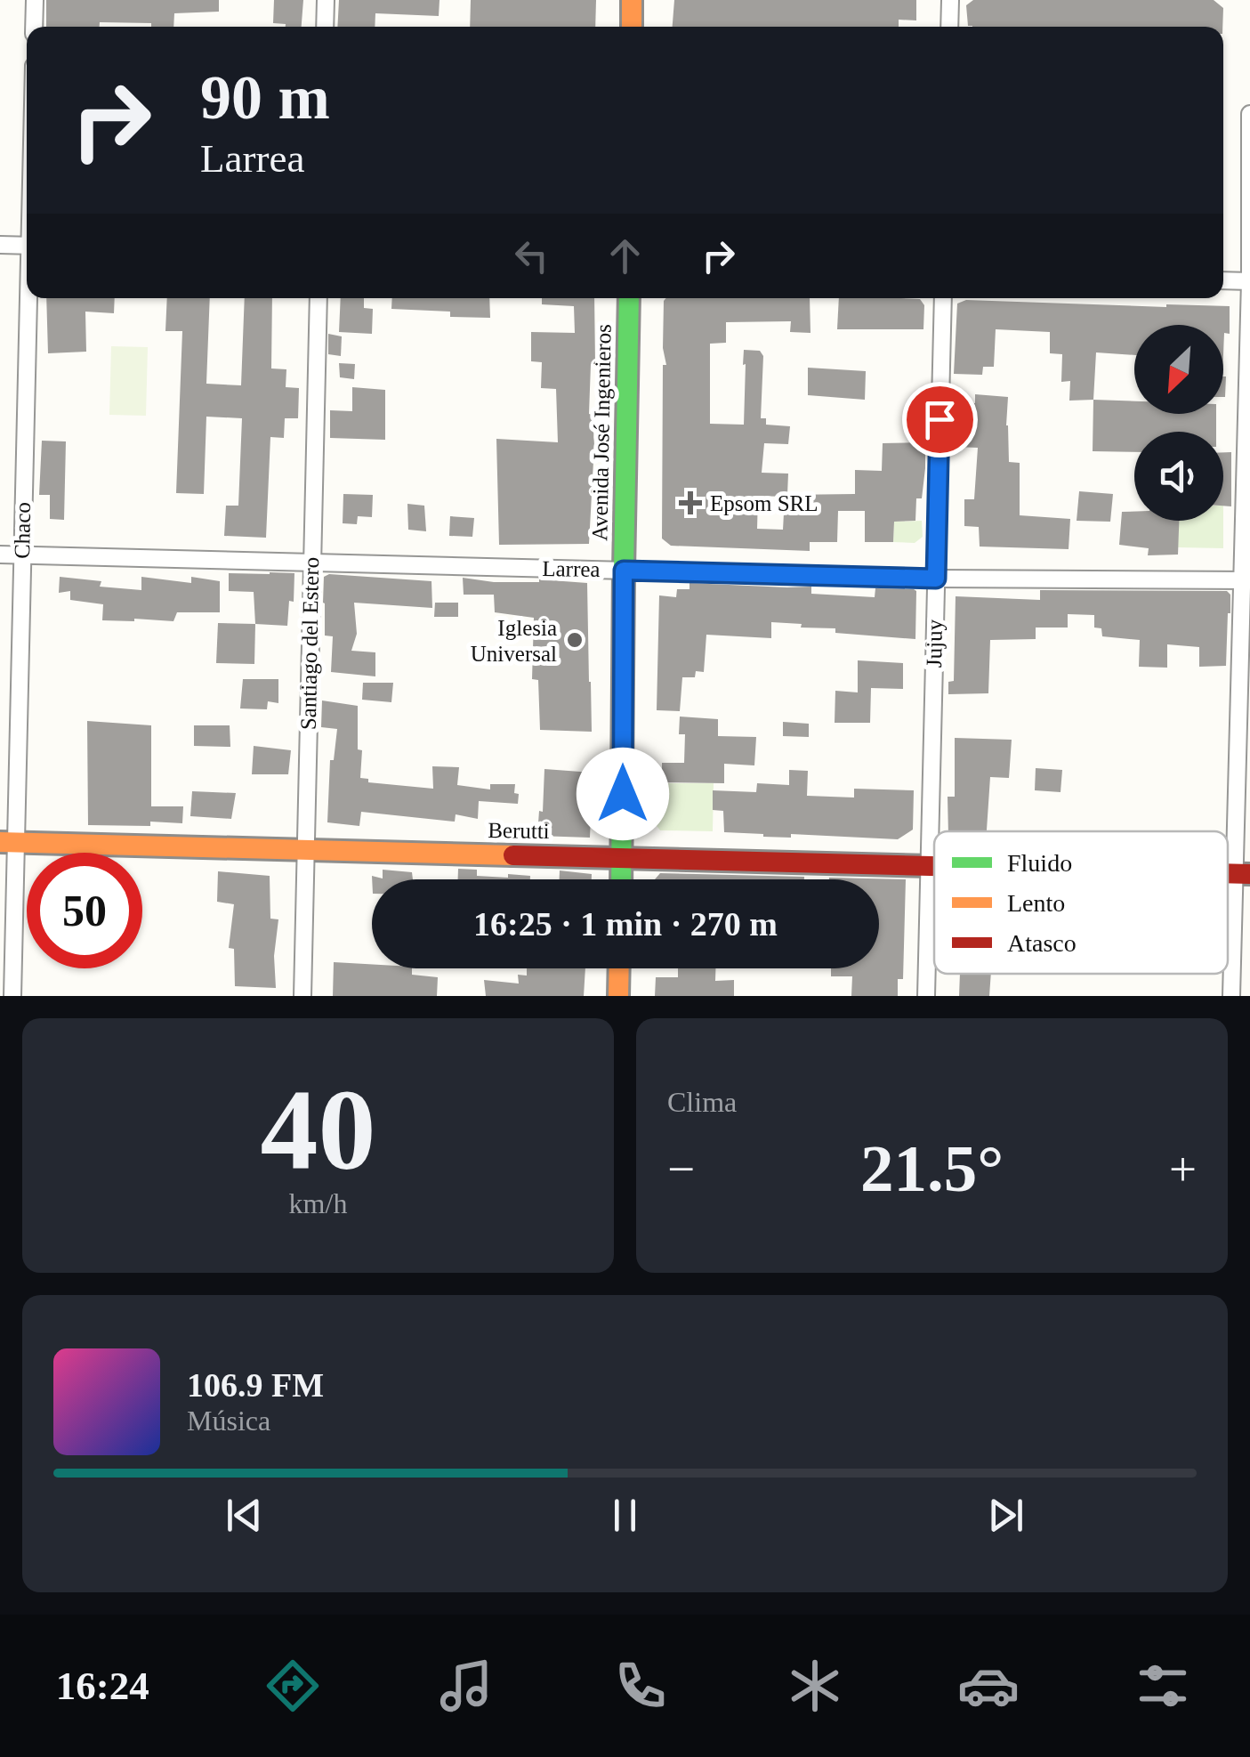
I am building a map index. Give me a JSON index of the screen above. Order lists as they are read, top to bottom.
{
  "streets": {
    "street": [
      "Avenida José Ingenieros",
      "Chaco",
      "Larrea",
      "Santiago del Estero",
      "Jujuy",
      "Berutti"
    ]
  },
  "crossings": [
    ["Avenida José Ingenieros", "Larrea"],
    ["Avenida José Ingenieros", "Berutti"],
    ["Chaco", "Larrea"],
    ["Chaco", "Berutti"],
    ["Larrea", "Santiago del Estero"],
    ["Larrea", "Jujuy"],
    ["Santiago del Estero", "Berutti"],
    ["Jujuy", "Berutti"]
  ],
  "places": {
    "health": ["Epsom SRL"],
    "other": ["Iglesia Universal"]
  },
  "legend": ["Fluido", "Lento", "Atasco"],
  "north": "bottom left",
  "page": {
    "turn": ["90 m", "Larrea"],
    "limit": "50",
    "trip": "16:25 · 1 min · 270 m",
    "tile": [
      ["40", "km/h"],
      "Clima"
    ],
    "heat": ["−", "21.5°", "+"],
    "song": ["106.9 FM", "Música"],
    "tabs": "16:24"
  }
}
